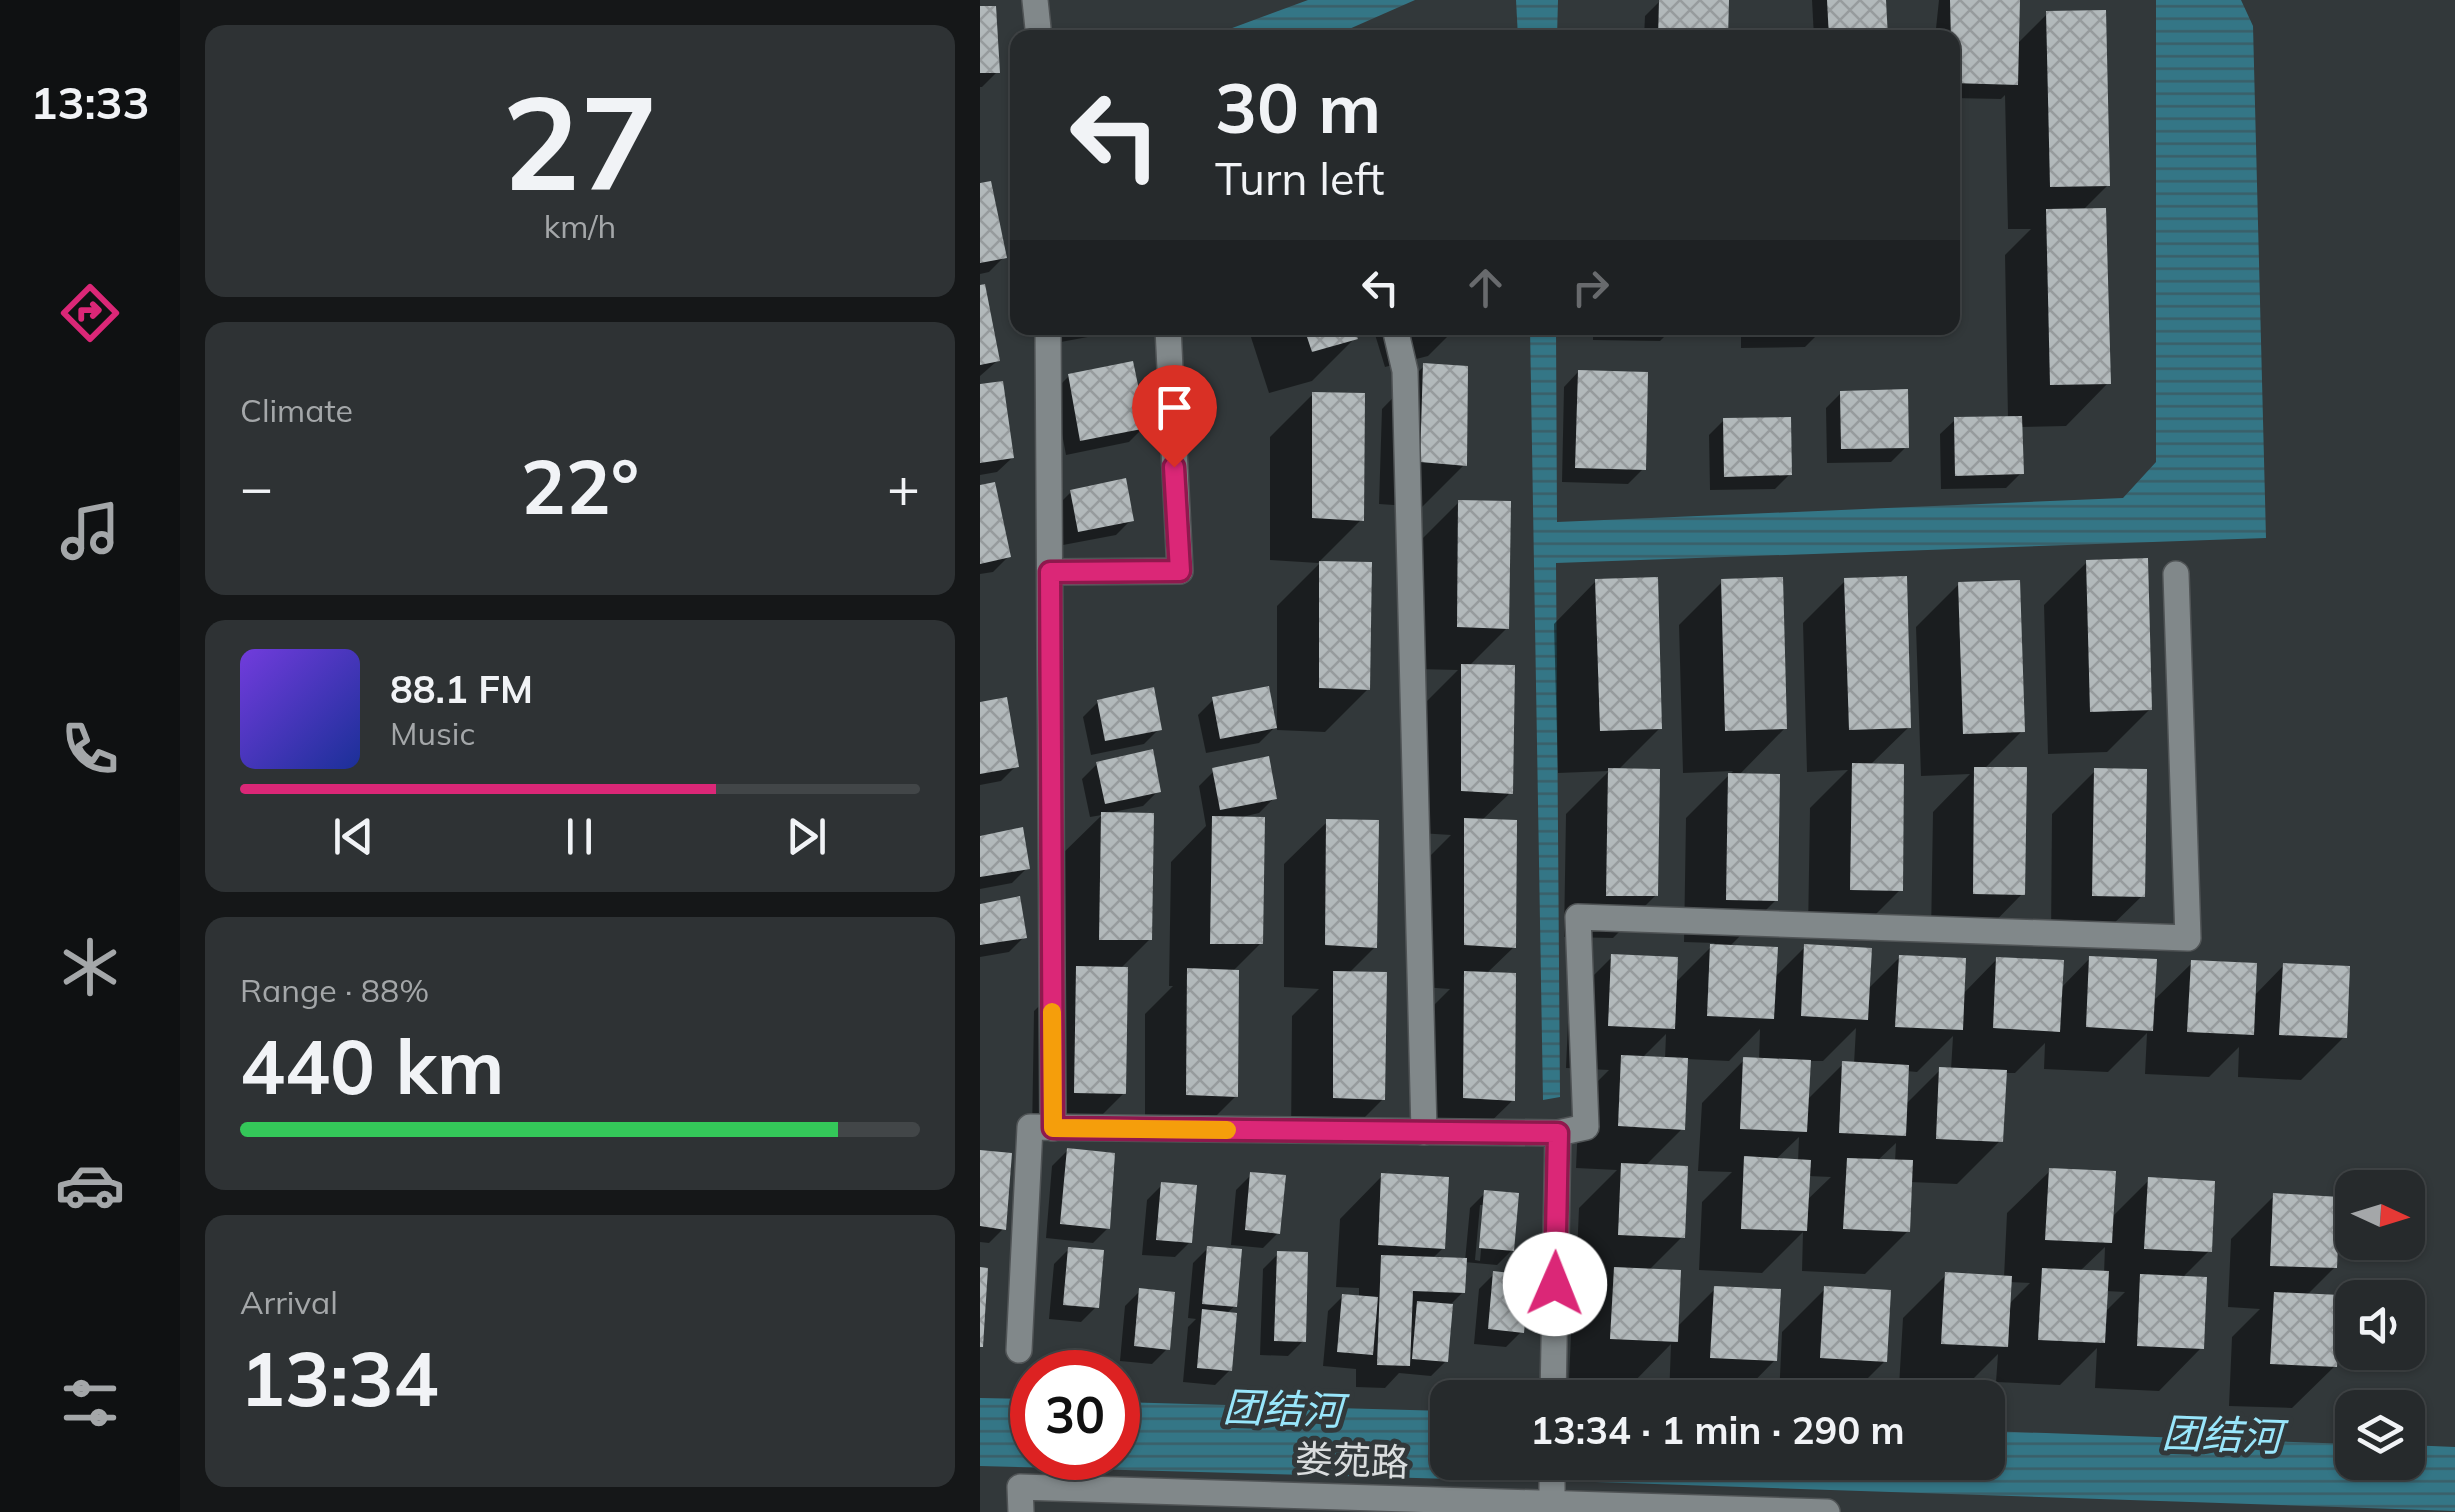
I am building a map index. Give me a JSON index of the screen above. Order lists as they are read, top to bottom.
{
  "streets": {
    "street": ["娄苑路"]
  },
  "water": ["团结河"],
  "north": "right",
  "page": {
    "tabs": "13:33",
    "tile": [
      ["27", "km/h"],
      "Climate",
      ["Range · 88%", "440 km"],
      ["Arrival", "13:34"]
    ],
    "turn": ["30 m", "Turn left"],
    "heat": ["−", "22°", "+"],
    "song": ["88.1 FM", "Music"],
    "limit": "30",
    "trip": "13:34 · 1 min · 290 m"
  }
}
